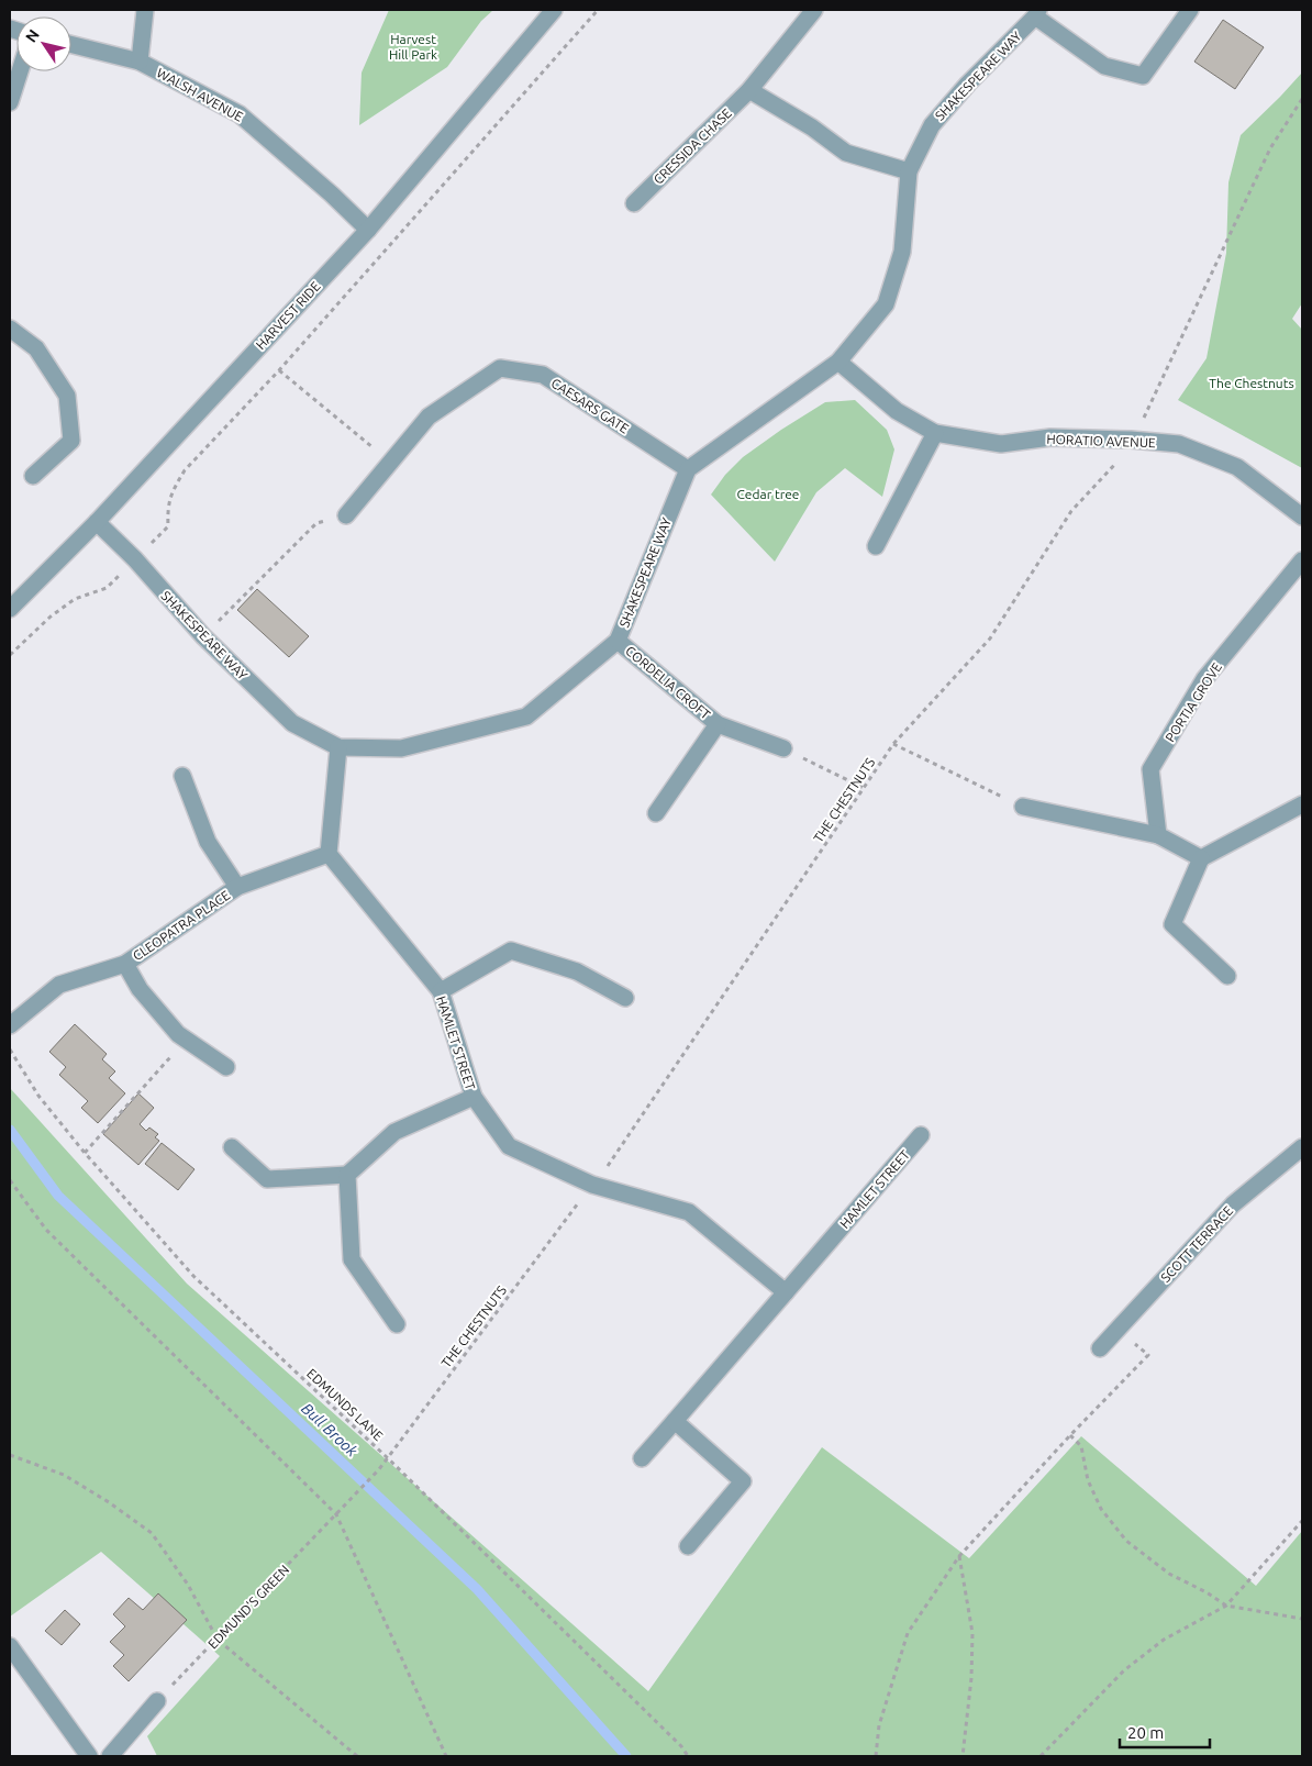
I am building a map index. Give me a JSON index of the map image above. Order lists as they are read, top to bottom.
{
  "streets": {
    "street": [
      "SHAKESPEARE WAY",
      "WALSH AVENUE",
      "CRESSIDA CHASE",
      "HARVEST RIDE",
      "CAESARS GATE",
      "HORATIO AVENUE",
      "CORDELIA CROFT",
      "PORTIA GROVE",
      "CLEOPATRA PLACE",
      "HAMLET STREET",
      "SCOTT TERRACE"
    ],
    "path": ["THE CHESTNUTS", "EDMUNDS LANE", "EDMUND'S GREEN"]
  },
  "crossings": [
    ["SHAKESPEARE WAY", "HARVEST RIDE"],
    ["SHAKESPEARE WAY", "CAESARS GATE"],
    ["SHAKESPEARE WAY", "HORATIO AVENUE"],
    ["SHAKESPEARE WAY", "CORDELIA CROFT"],
    ["WALSH AVENUE", "HARVEST RIDE"],
    ["THE CHESTNUTS", "EDMUNDS LANE"],
    ["THE CHESTNUTS", "EDMUND'S GREEN"],
    ["CLEOPATRA PLACE", "HAMLET STREET"],
    ["EDMUNDS LANE", "EDMUND'S GREEN"]
  ],
  "water": ["Bull Brook"],
  "parks": ["Harvest Hill Park", "The Chestnuts", "Cedar tree"],
  "scale_bar": "20 m",
  "north": "top left"
}
